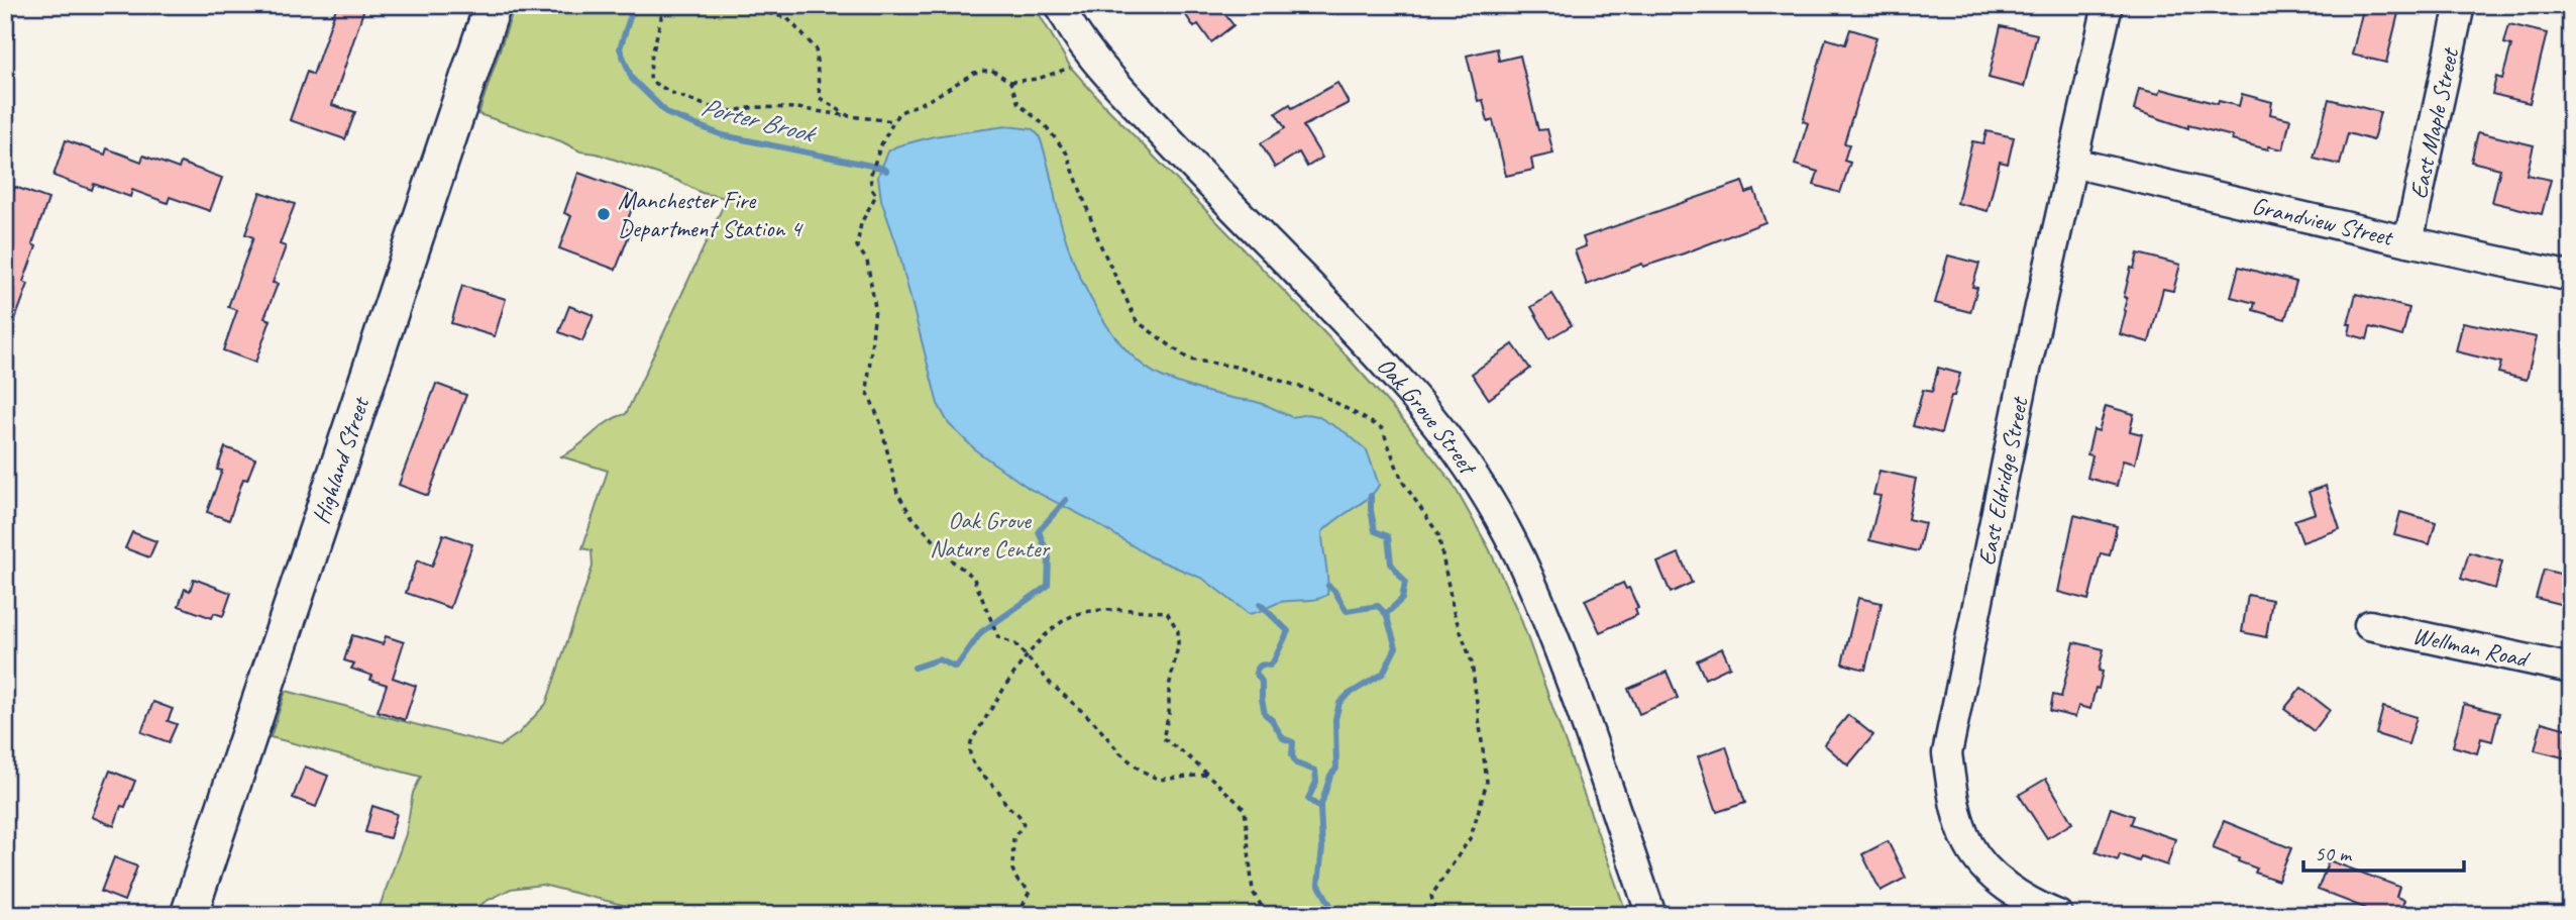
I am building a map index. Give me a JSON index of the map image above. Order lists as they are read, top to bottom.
{
  "streets": {
    "main road": ["Highland Street"],
    "street": [
      "East Maple Street",
      "Grandview Street",
      "Oak Grove Street",
      "East Eldridge Street",
      "Wellman Road"
    ]
  },
  "crossings": [
    ["East Maple Street", "Grandview Street"],
    ["Grandview Street", "East Eldridge Street"]
  ],
  "water": ["Porter Brook"],
  "parks": ["Oak Grove Nature Center"],
  "places": ["Manchester Fire Department Station 4"],
  "scale_bar": "50 m"
}
